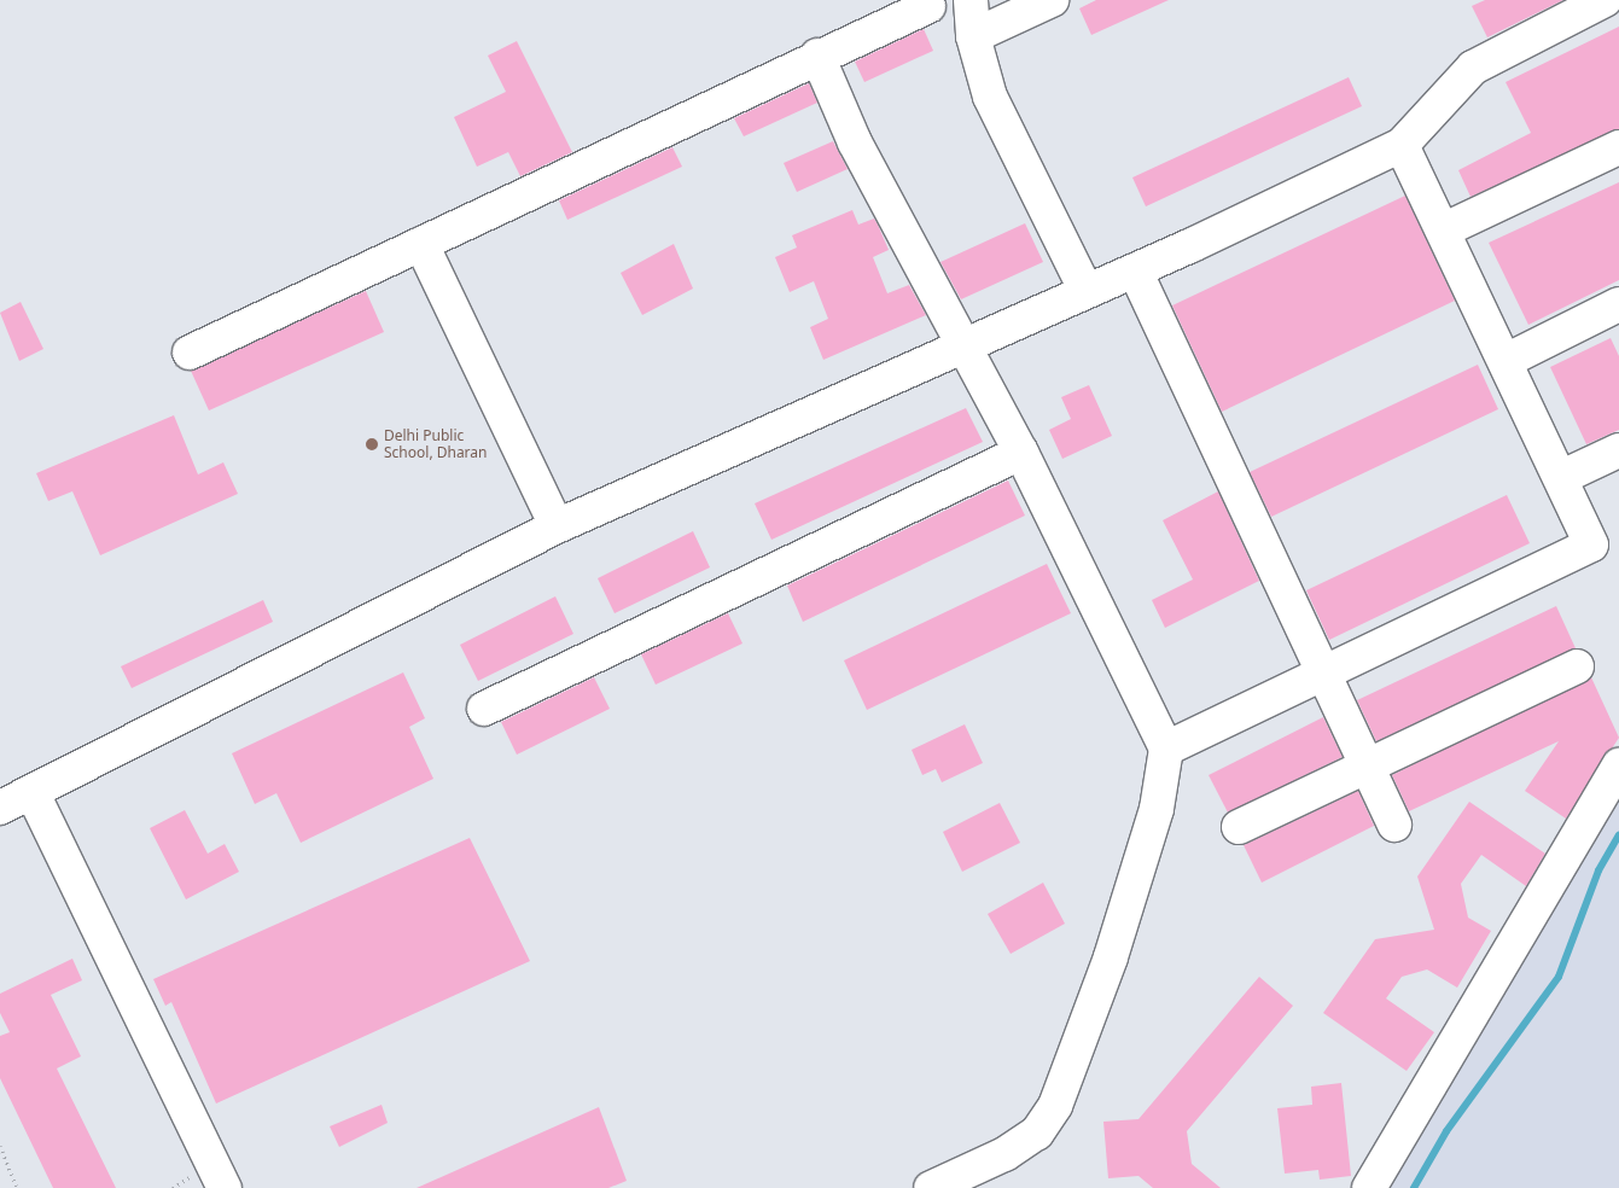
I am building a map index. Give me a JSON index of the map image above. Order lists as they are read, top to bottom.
{
  "places": ["Delhi Public School, Dharan"]
}
